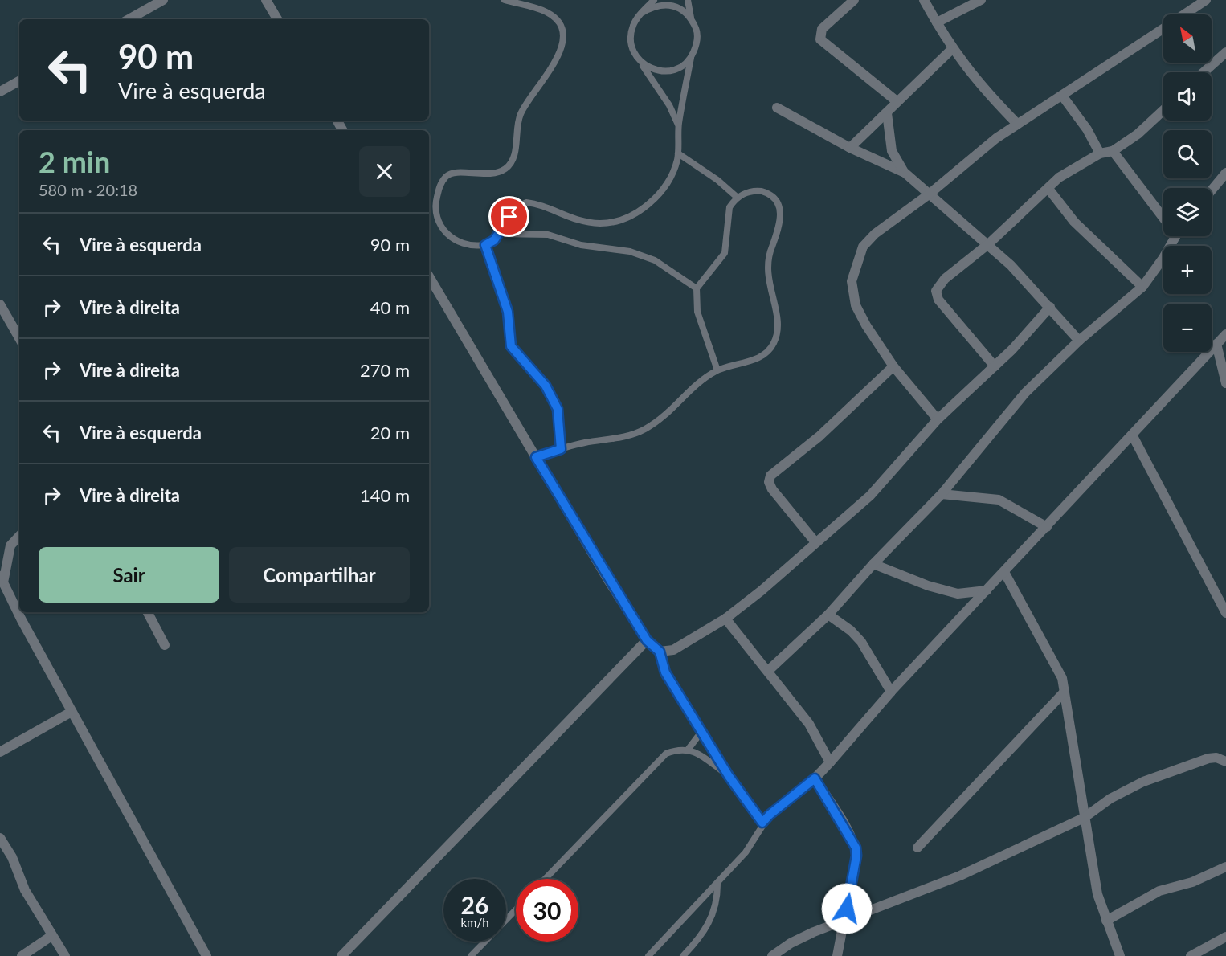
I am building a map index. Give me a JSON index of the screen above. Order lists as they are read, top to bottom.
{
  "north": "top left",
  "page": {
    "map_buttons": ["+", "−"],
    "turn": ["90 m", "Vire à esquerda"],
    "heading": ["2 min", "580 m · 20:18"],
    "list": [
      {
        "name": "Vire à esquerda",
        "value": "90 m"
      },
      {
        "name": "Vire à direita",
        "value": "40 m"
      },
      {
        "name": "Vire à direita",
        "value": "270 m"
      },
      {
        "name": "Vire à esquerda",
        "value": "20 m"
      },
      {
        "name": "Vire à direita",
        "value": "140 m"
      }
    ],
    "buttons": ["Sair", "Compartilhar"],
    "speed": "26 km/h",
    "limit": "30"
  }
}
